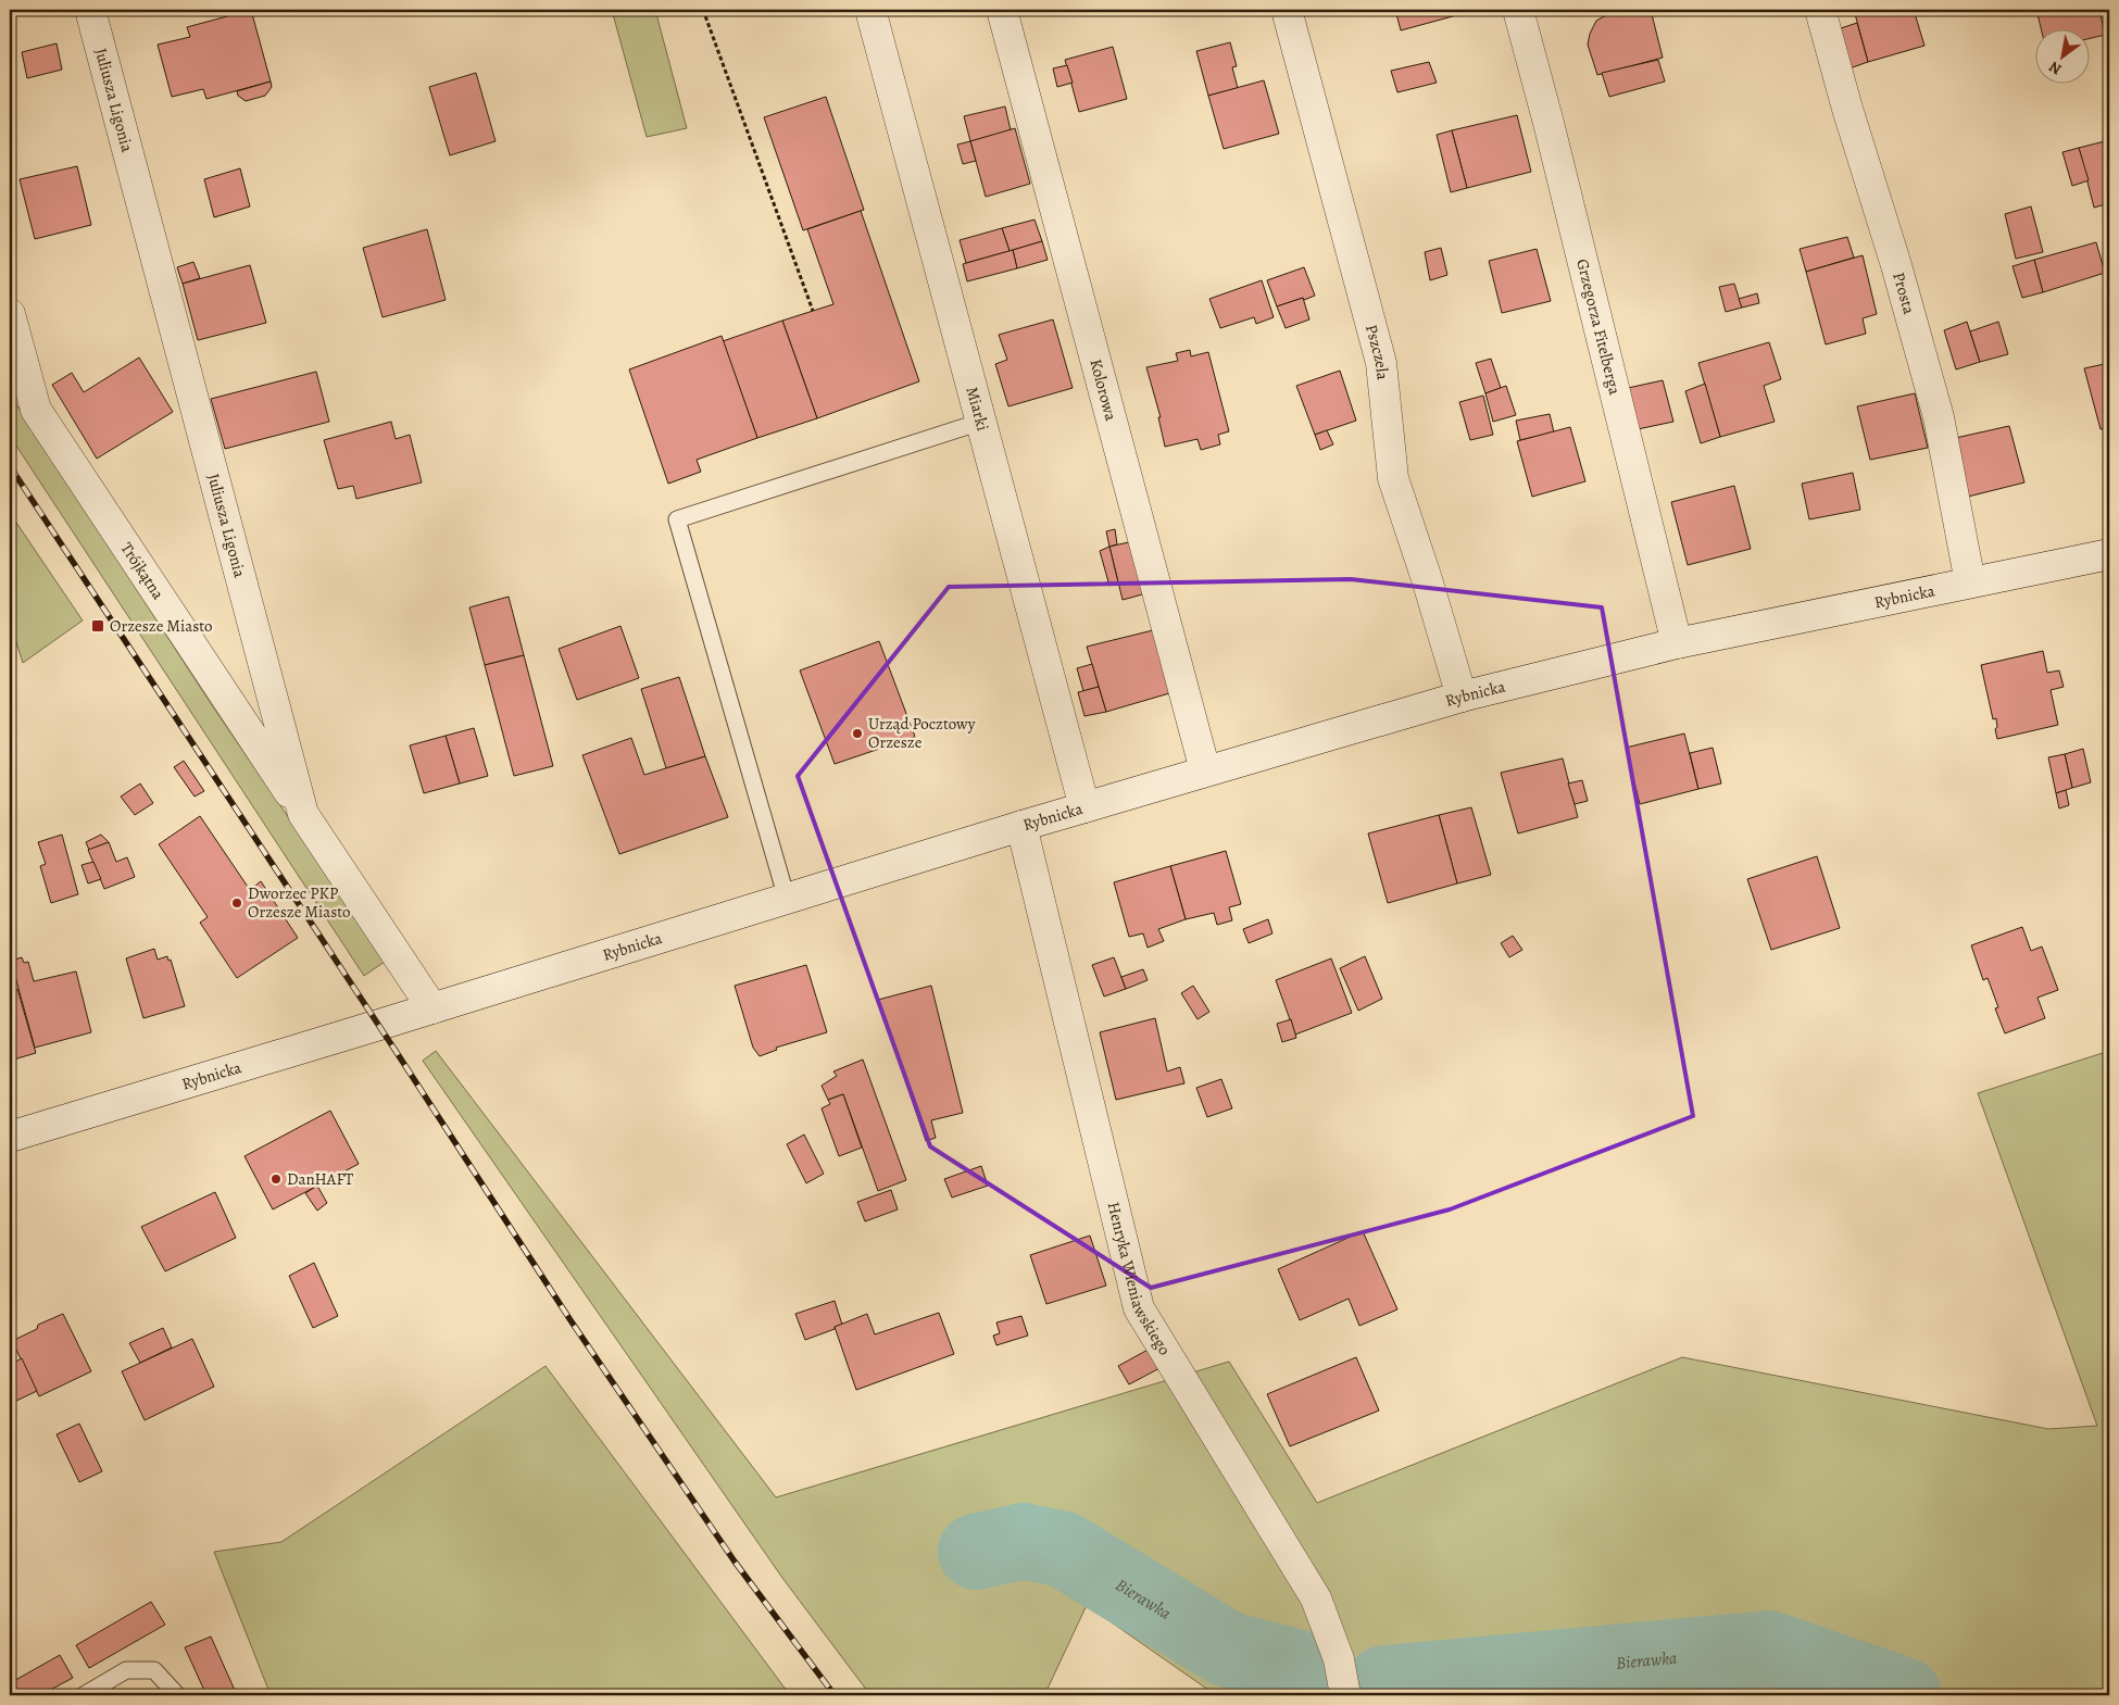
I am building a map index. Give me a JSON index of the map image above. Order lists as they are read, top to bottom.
{
  "streets": {
    "street": [
      "Juliusza Ligonia",
      "Prosta",
      "Grzegorza Fitelberga",
      "Pszczela",
      "Kolorowa",
      "Miarki",
      "Trójkątna",
      "Rybnicka",
      "Henryka Wieniawskiego"
    ]
  },
  "crossings": [
    ["Juliusza Ligonia", "Trójkątna"],
    ["Juliusza Ligonia", "Rybnicka"],
    ["Prosta", "Rybnicka"],
    ["Grzegorza Fitelberga", "Rybnicka"],
    ["Pszczela", "Rybnicka"],
    ["Kolorowa", "Rybnicka"],
    ["Miarki", "Rybnicka"],
    ["Rybnicka", "Henryka Wieniawskiego"]
  ],
  "water": ["Bierawka"],
  "places": {
    "transit": ["Orzesze Miasto"],
    "other": ["Urząd Pocztowy Orzesze", "Dworzec PKP Orzesze Miasto", "DanHAFT"]
  },
  "north": "bottom left"
}
